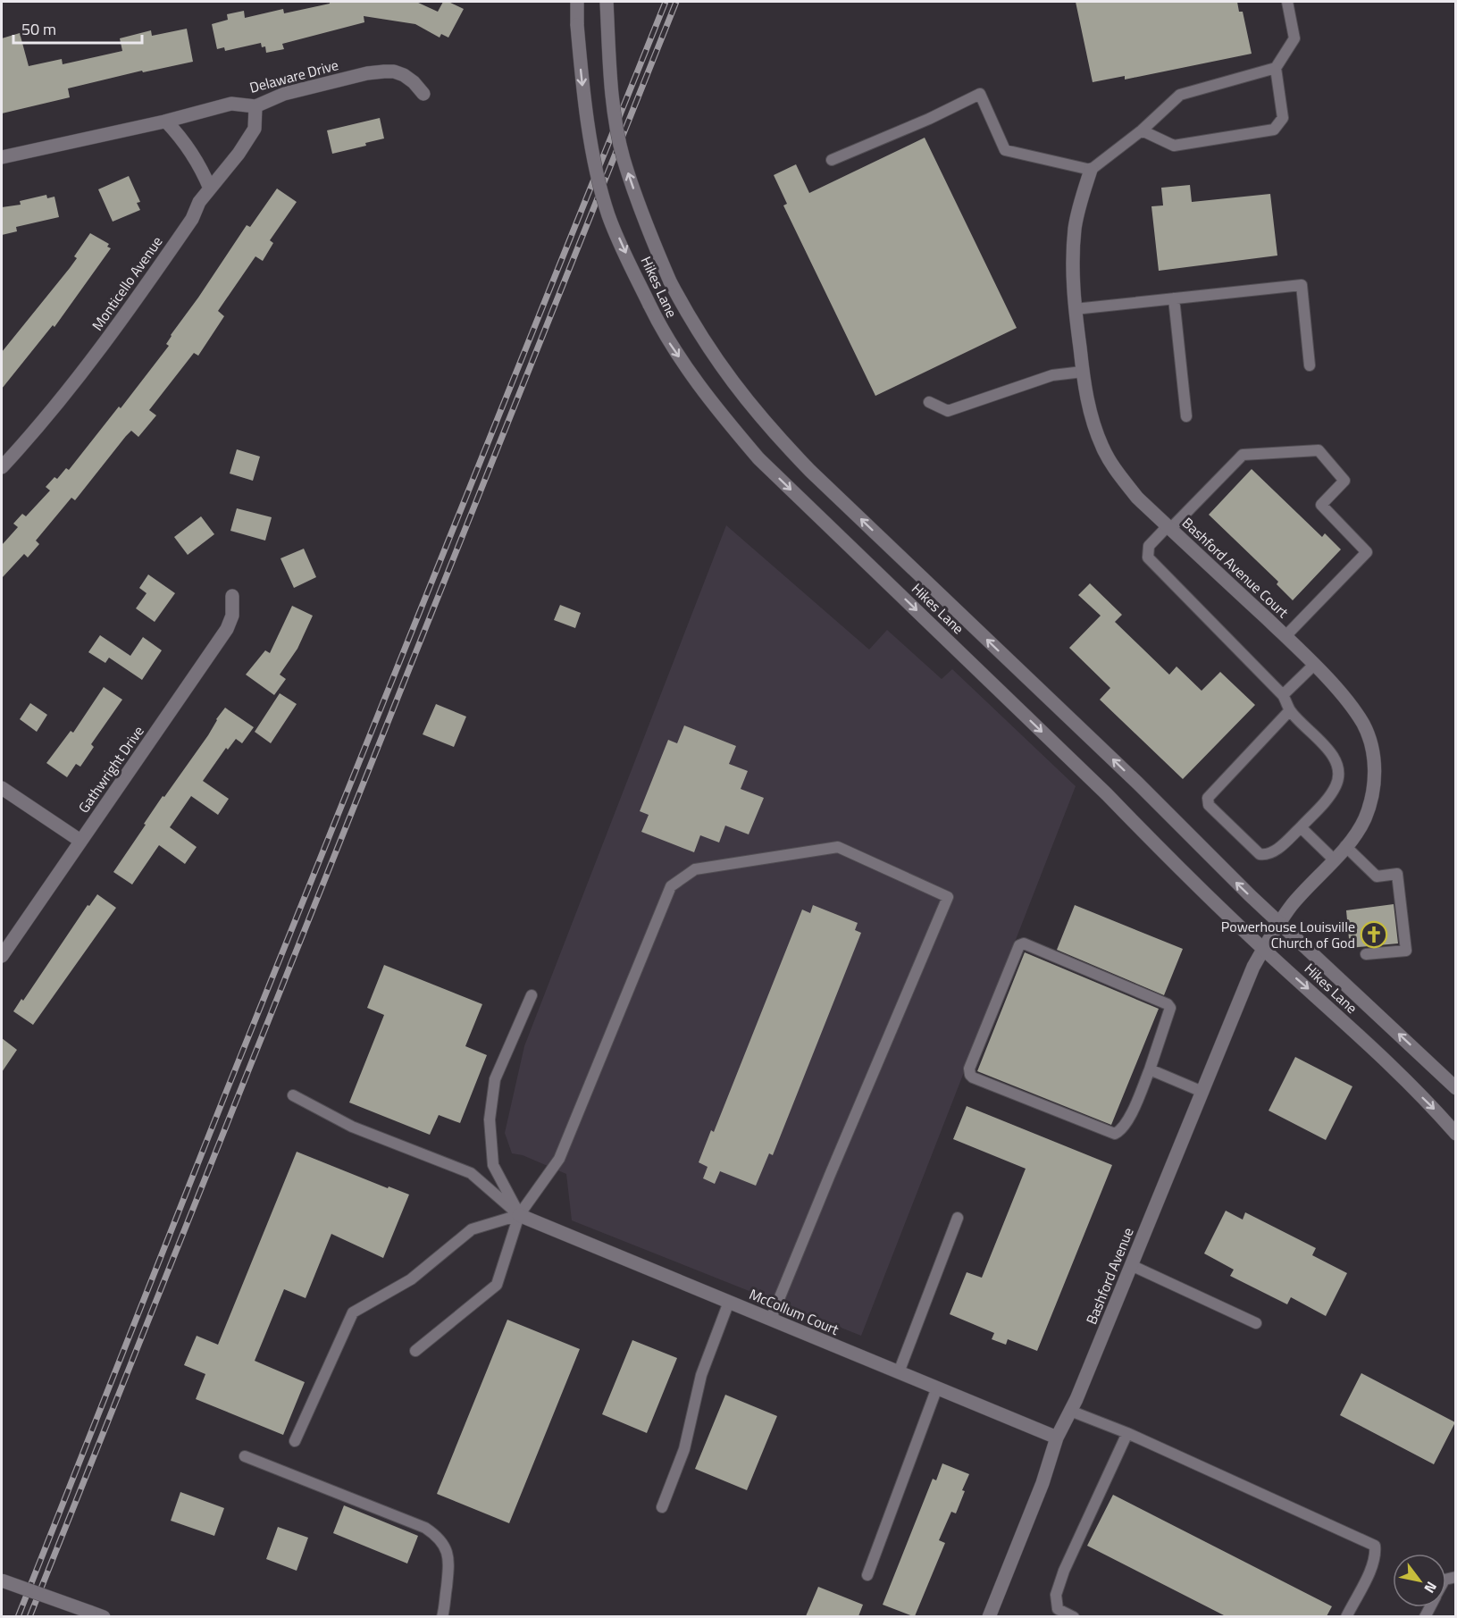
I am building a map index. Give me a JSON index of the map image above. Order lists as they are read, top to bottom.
{
  "streets": {
    "street": [
      "Delaware Drive",
      "Monticello Avenue",
      "Hikes Lane",
      "Bashford Avenue Court",
      "Gathwright Drive",
      "Bashford Avenue",
      "McCollum Court"
    ]
  },
  "crossings": [
    ["Delaware Drive", "Monticello Avenue"],
    ["Hikes Lane", "Bashford Avenue Court"],
    ["Hikes Lane", "Bashford Avenue"],
    ["Bashford Avenue Court", "Bashford Avenue"],
    ["Bashford Avenue", "McCollum Court"]
  ],
  "places": {
    "church": ["Powerhouse Louisville Church of God"]
  },
  "scale_bar": "50 m",
  "north": "bottom right"
}
